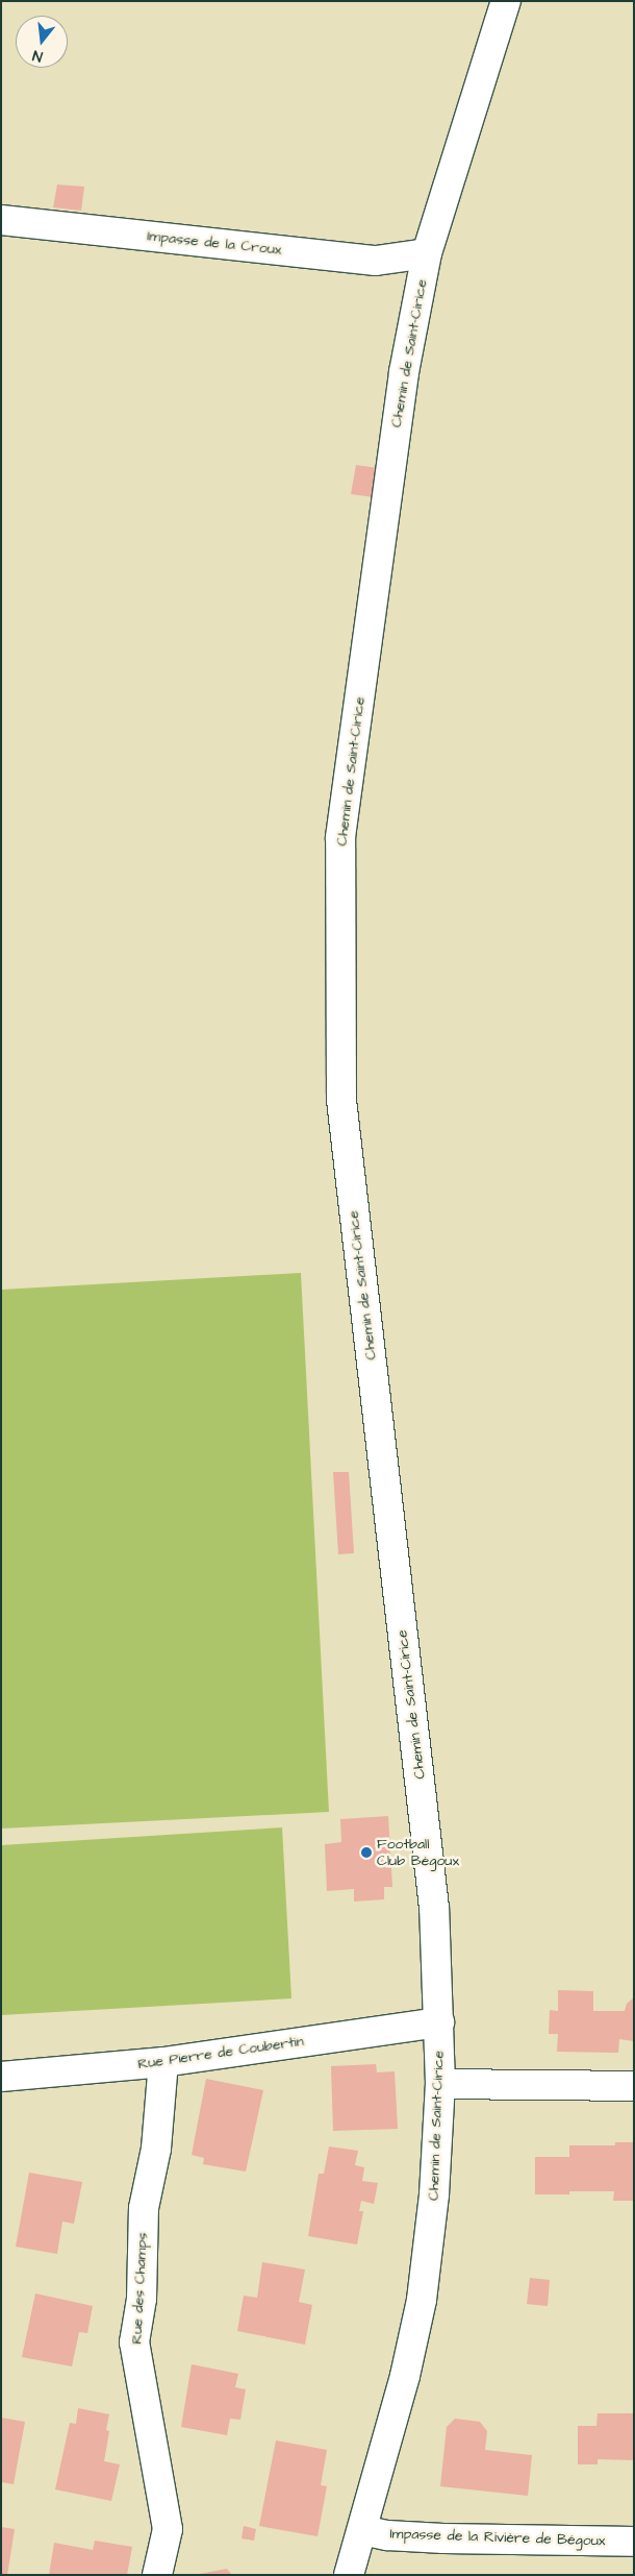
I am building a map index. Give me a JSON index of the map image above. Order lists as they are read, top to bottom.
{
  "streets": {
    "street": [
      "Impasse de la Croux",
      "Chemin de Saint-Cirice",
      "Rue Pierre de Coubertin",
      "Rue des Champs",
      "Impasse de la Rivière de Bégoux"
    ]
  },
  "crossings": [
    ["Impasse de la Croux", "Chemin de Saint-Cirice"],
    ["Chemin de Saint-Cirice", "Rue Pierre de Coubertin"],
    ["Chemin de Saint-Cirice", "Impasse de la Rivière de Bégoux"],
    ["Rue Pierre de Coubertin", "Rue des Champs"]
  ],
  "places": ["Football Club Bégoux"],
  "north": "bottom"
}
